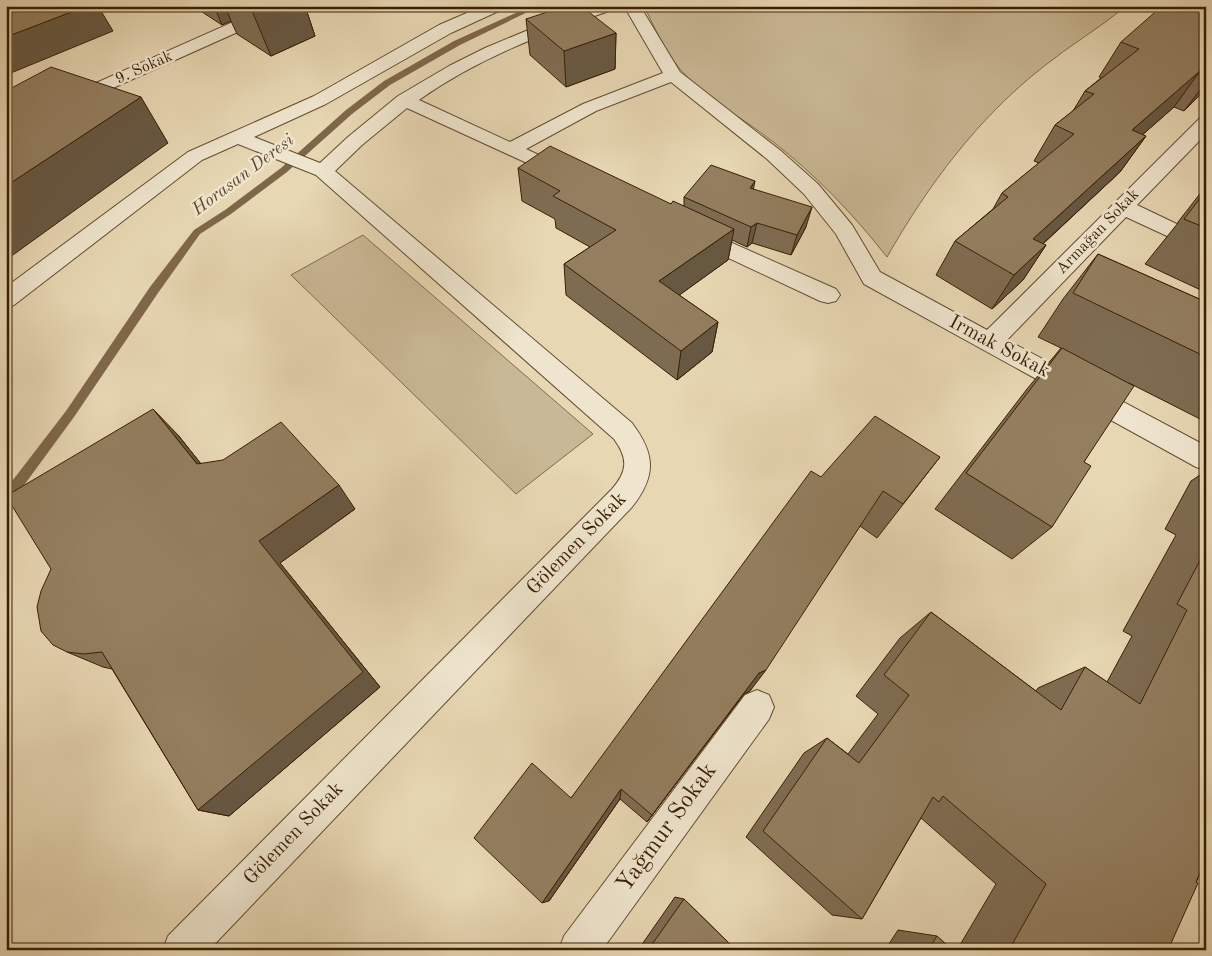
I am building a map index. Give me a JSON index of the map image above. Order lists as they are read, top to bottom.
{
  "streets": {
    "street": [
      "9. Sokak",
      "Armağan Sokak",
      "Irmak Sokak",
      "Gölemen Sokak",
      "Yağmur Sokak"
    ]
  },
  "crossings": [
    ["Armağan Sokak", "Irmak Sokak"]
  ],
  "water": ["Horasan Deresi"]
}
